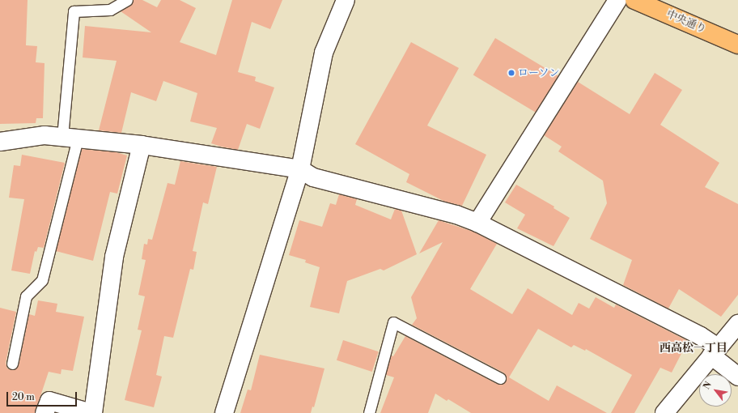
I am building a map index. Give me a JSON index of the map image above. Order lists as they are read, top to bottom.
{
  "streets": {
    "highway": ["中央通り"]
  },
  "districts": ["西高松一丁目"],
  "places": ["ローソン"],
  "scale_bar": "20 m",
  "north": "top left"
}
